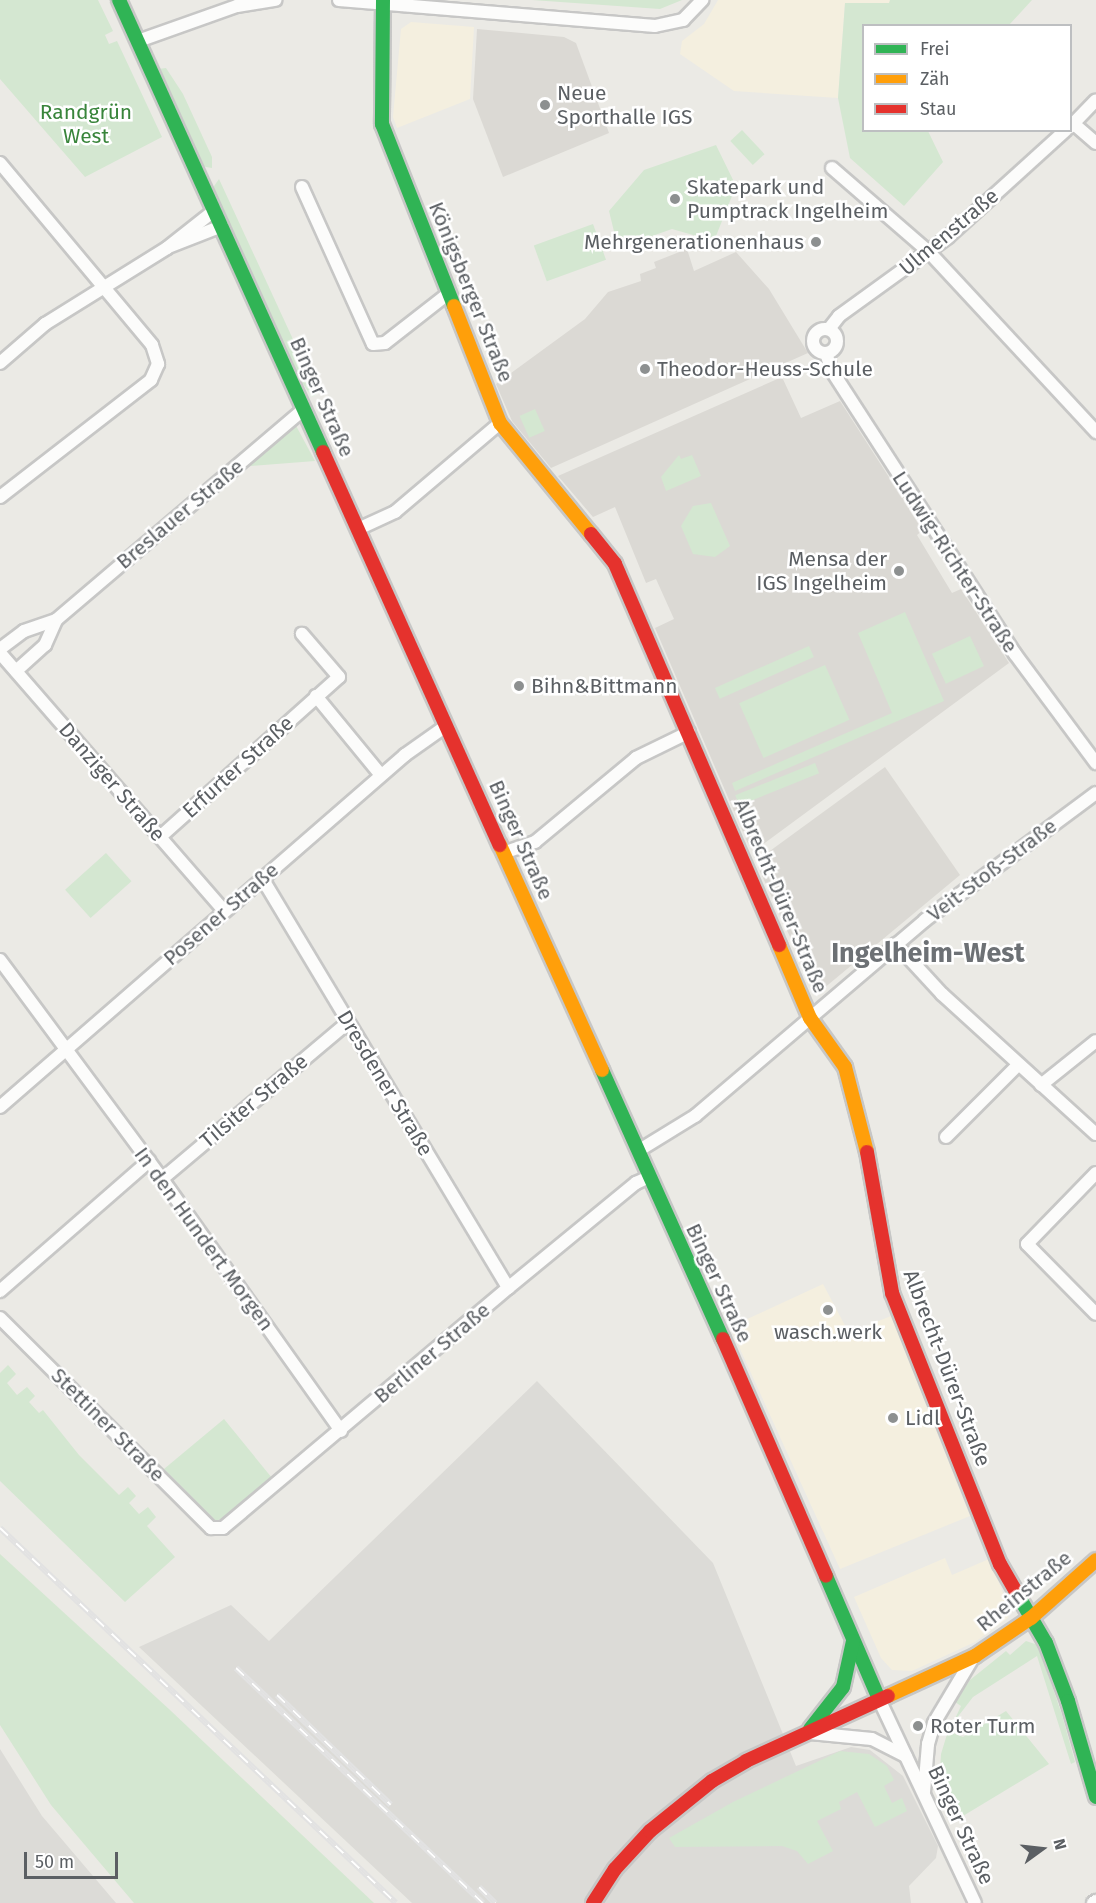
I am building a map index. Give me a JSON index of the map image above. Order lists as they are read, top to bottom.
{
  "streets": {
    "main road": [
      "Königsberger Straße",
      "Binger Straße",
      "Albrecht-Dürer-Straße",
      "Rheinstraße"
    ],
    "street": [
      "Ulmenstraße",
      "Breslauer Straße",
      "Ludwig-Richter-Straße",
      "Erfurter Straße",
      "Danziger Straße",
      "Veit-Stoß-Straße",
      "Posener Straße",
      "Dresdener Straße",
      "Tilsiter Straße",
      "In den Hundert Morgen",
      "Berliner Straße",
      "Stettiner Straße"
    ]
  },
  "crossings": [
    ["Ulmenstraße", "Ludwig-Richter-Straße"],
    ["Königsberger Straße", "Albrecht-Dürer-Straße"],
    ["Binger Straße", "Breslauer Straße"],
    ["Binger Straße", "Veit-Stoß-Straße"],
    ["Binger Straße", "Posener Straße"],
    ["Binger Straße", "Berliner Straße"],
    ["Binger Straße", "Rheinstraße"],
    ["Breslauer Straße", "Danziger Straße"],
    ["Erfurter Straße", "Danziger Straße"],
    ["Danziger Straße", "Posener Straße"],
    ["Veit-Stoß-Straße", "Albrecht-Dürer-Straße"],
    ["Albrecht-Dürer-Straße", "Rheinstraße"],
    ["Posener Straße", "Dresdener Straße"],
    ["Posener Straße", "In den Hundert Morgen"],
    ["Dresdener Straße", "Tilsiter Straße"],
    ["Dresdener Straße", "Berliner Straße"],
    ["Tilsiter Straße", "In den Hundert Morgen"],
    ["In den Hundert Morgen", "Berliner Straße"],
    ["Berliner Straße", "Stettiner Straße"]
  ],
  "districts": ["Ingelheim-West"],
  "parks": ["Randgrün West"],
  "places": [
    "Neue Sporthalle IGS",
    "Skatepark und Pumptrack Ingelheim",
    "Mehrgenerationenhaus",
    "Theodor-Heuss-Schule",
    "Mensa der IGS Ingelheim",
    "Bihn&Bittmann",
    "wasch.werk",
    "Lidl",
    "Roter Turm"
  ],
  "legend": ["Frei", "Zäh", "Stau"],
  "scale_bar": "50 m",
  "north": "right"
}
